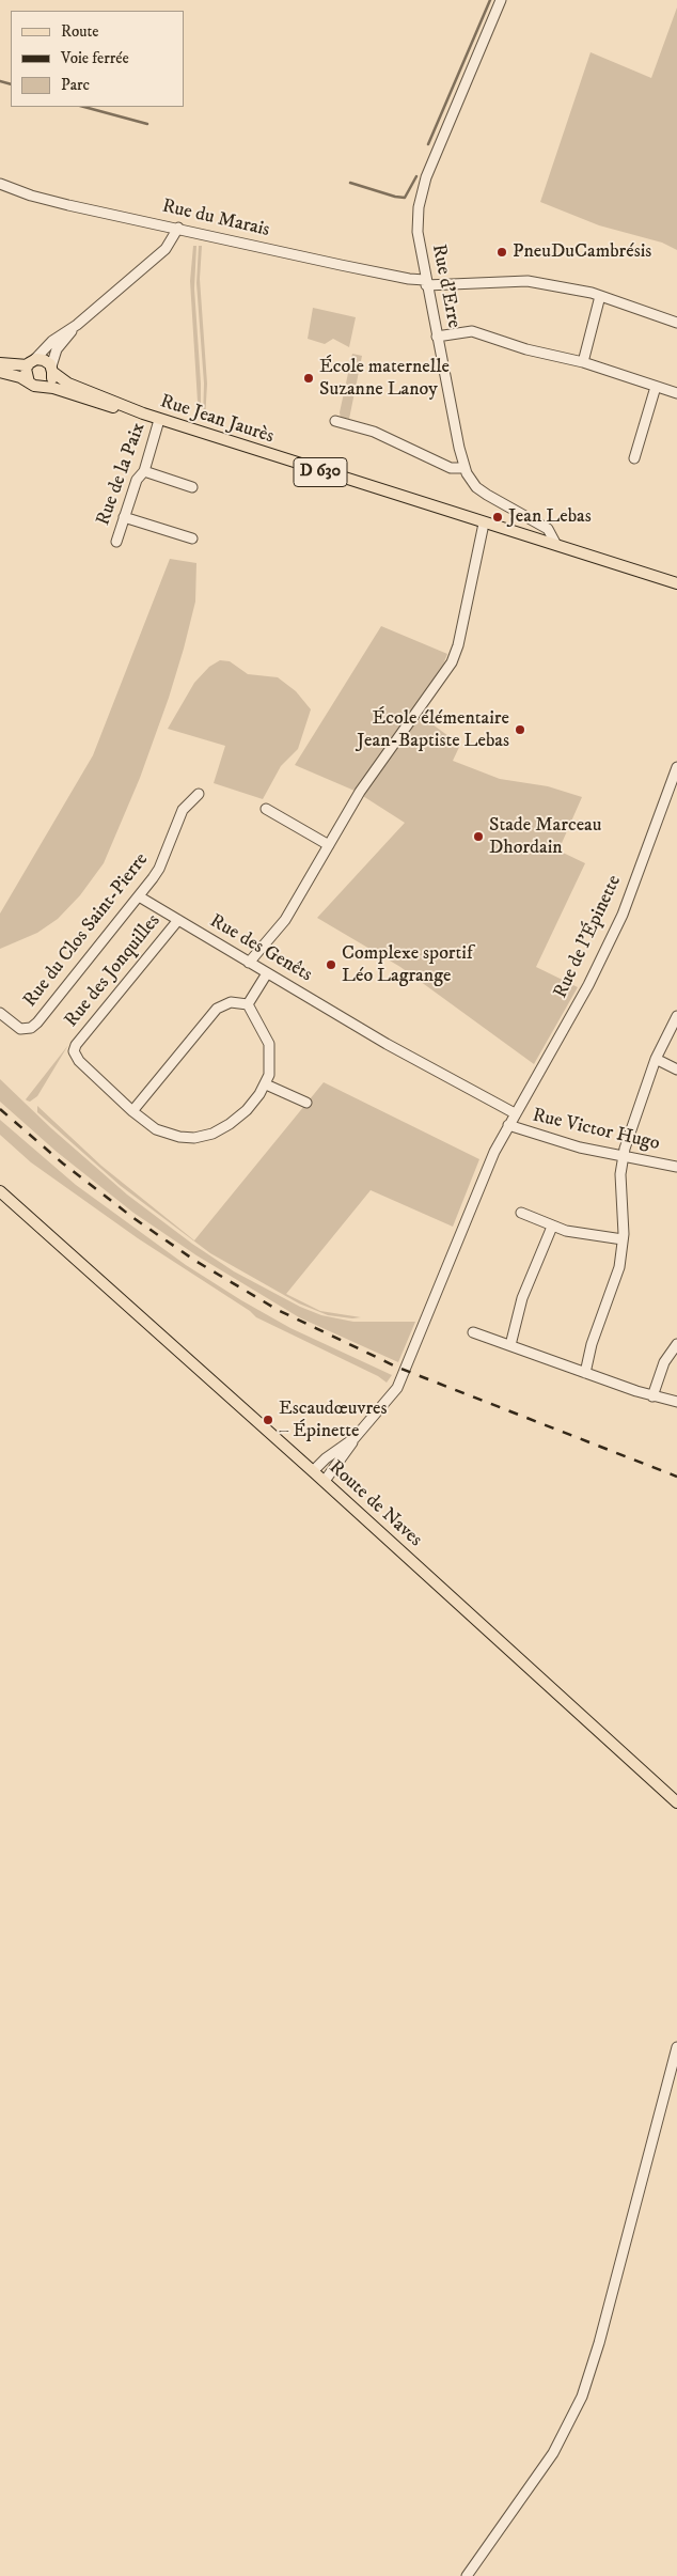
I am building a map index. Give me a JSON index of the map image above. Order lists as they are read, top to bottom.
{
  "streets": {
    "main road": ["Rue Jean Jaurès", "D 630", "Route de Naves"],
    "street": [
      "Rue du Marais",
      "Rue d'Erre",
      "Rue de la Paix",
      "Rue du Clos Saint-Pierre",
      "Rue de l'Épinette",
      "Rue des Genêts",
      "Rue des Jonquilles",
      "Rue Victor Hugo"
    ]
  },
  "crossings": [
    ["Rue du Marais", "Rue d'Erre"],
    ["Rue d'Erre", "Rue Jean Jaurès"],
    ["Rue Jean Jaurès", "Rue de la Paix"],
    ["Rue du Clos Saint-Pierre", "Rue des Genêts"],
    ["Rue de l'Épinette", "Rue des Genêts"],
    ["Rue de l'Épinette", "Rue Victor Hugo"],
    ["Rue de l'Épinette", "Route de Naves"],
    ["Rue des Genêts", "Rue des Jonquilles"]
  ],
  "places": [
    "PneuDuCambrésis",
    "École maternelle Suzanne Lanoy",
    "Jean Lebas",
    "École élémentaire Jean-Baptiste Lebas",
    "Stade Marceau Dhordain",
    "Complexe sportif Léo Lagrange",
    "Escaudœuvres – Épinette"
  ],
  "legend": ["Route", "Voie ferrée", "Parc"]
}
